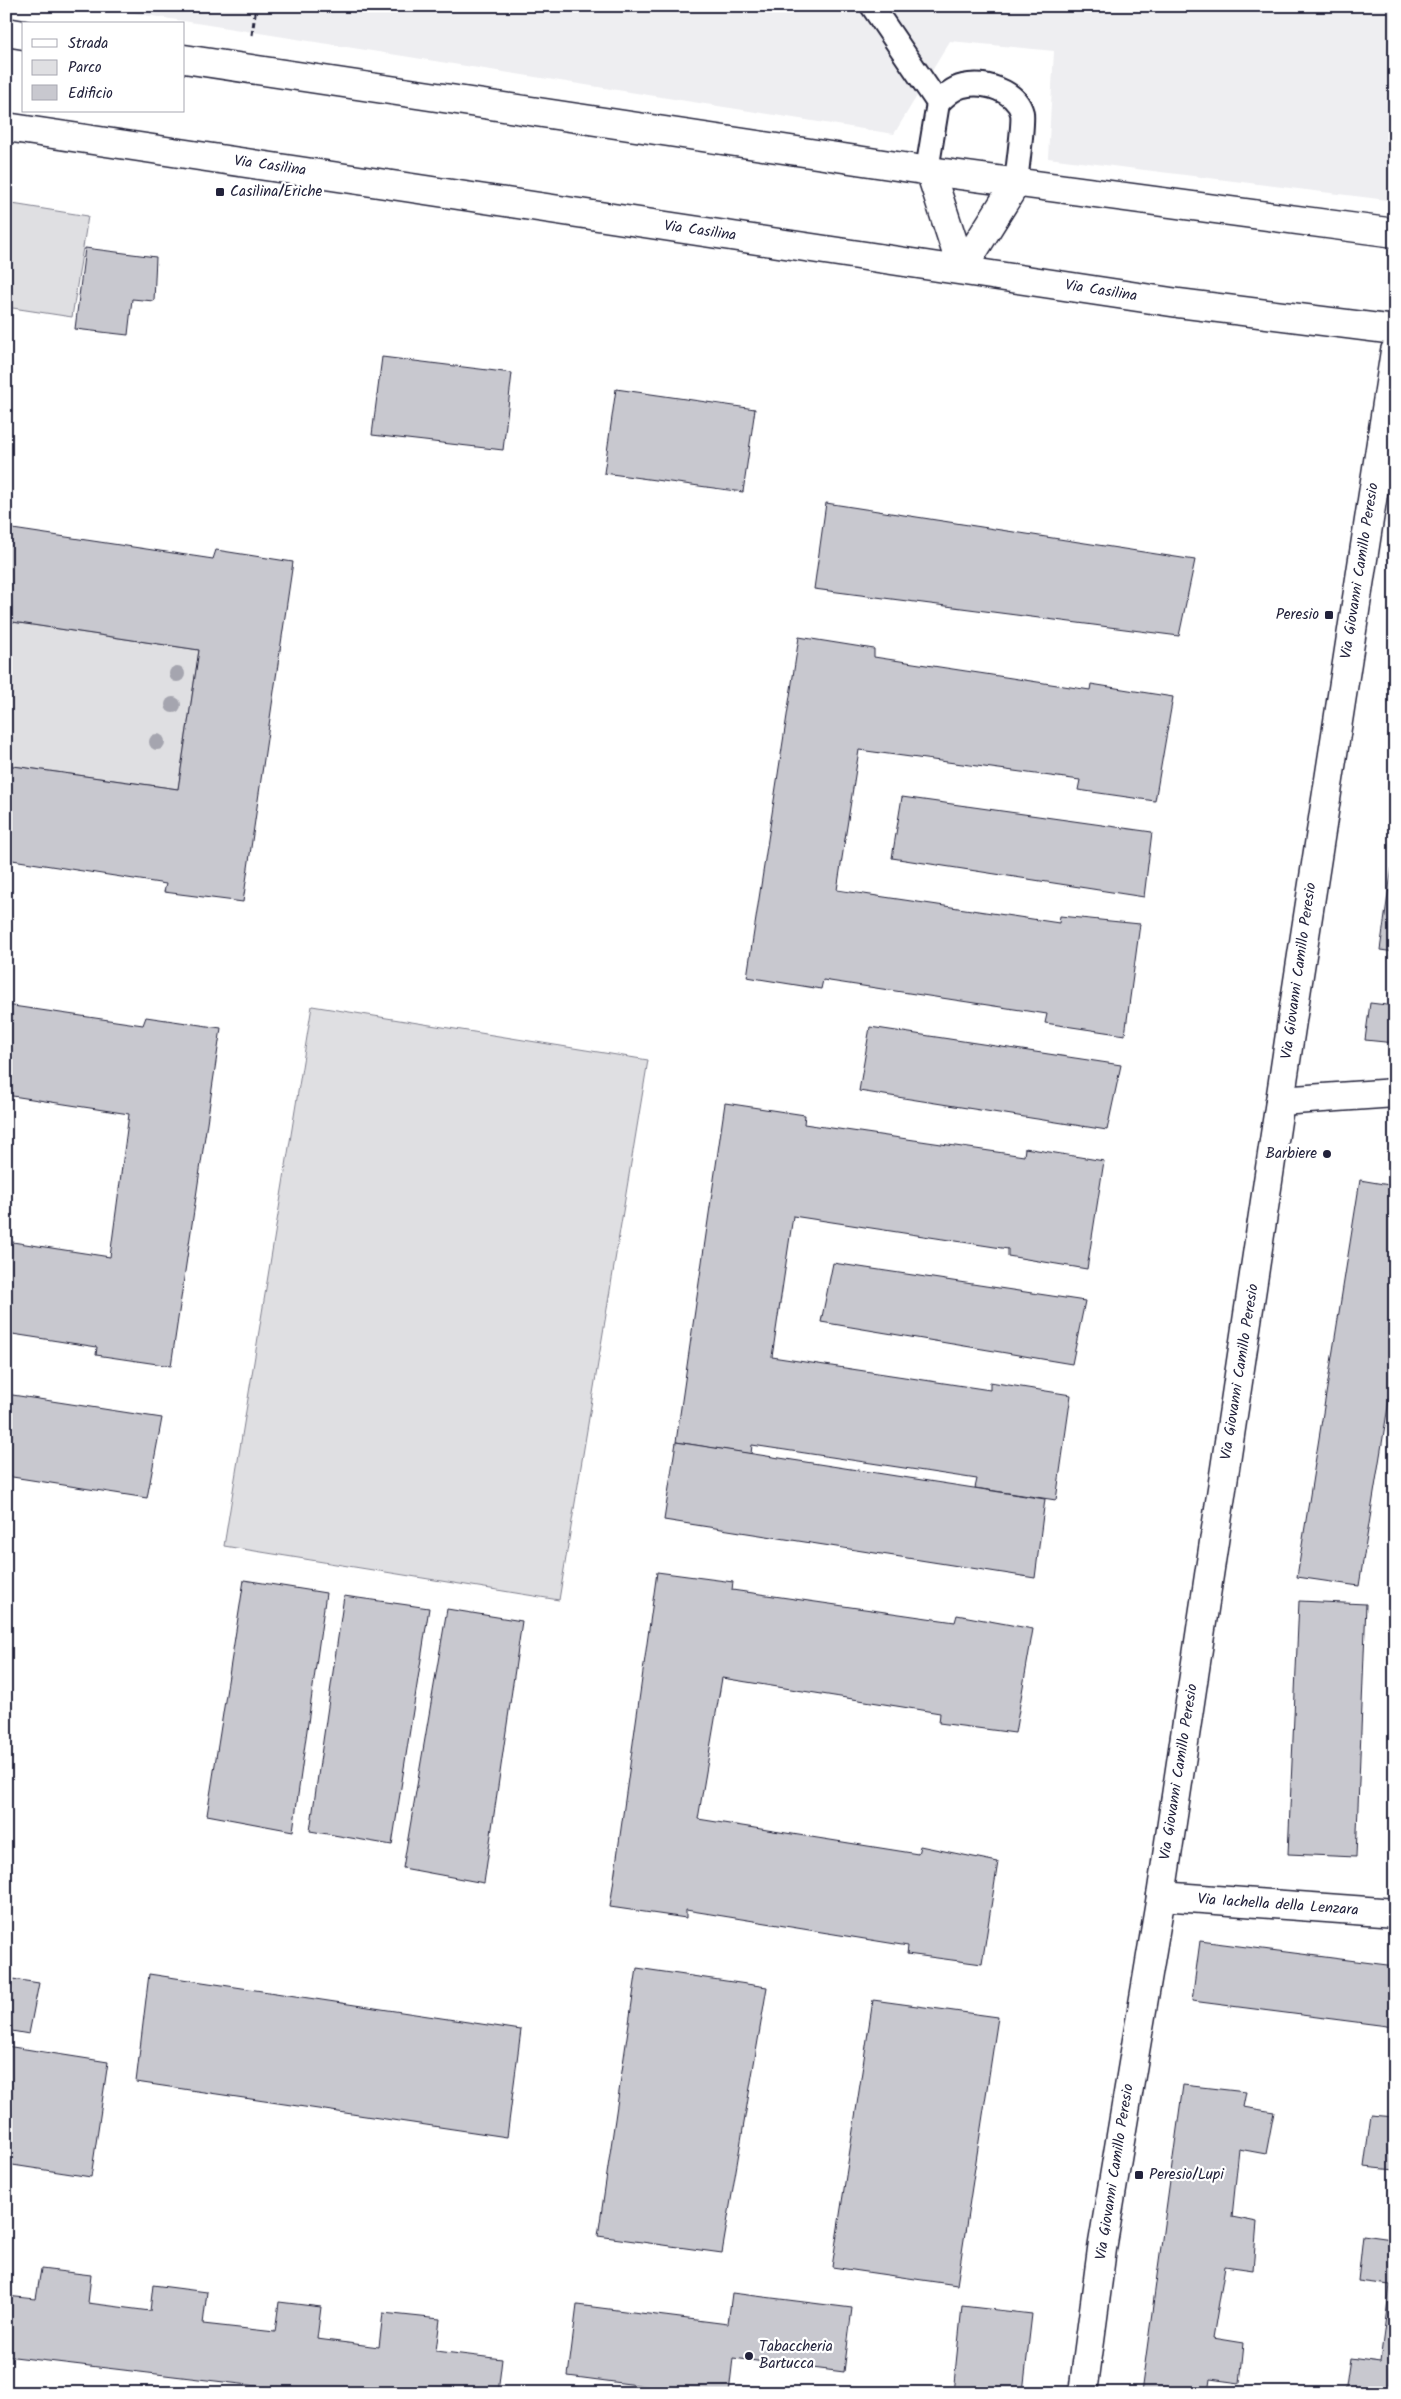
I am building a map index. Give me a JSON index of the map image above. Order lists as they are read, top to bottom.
{
  "streets": {
    "street": ["Via Casilina", "Via Giovanni Camillo Peresio", "Via Iachella della Lenzara"]
  },
  "crossings": [
    ["Via Giovanni Camillo Peresio", "Via Iachella della Lenzara"]
  ],
  "places": {
    "transit": ["Casilina/Eriche", "Peresio", "Peresio/Lupi"],
    "other": ["Barbiere", "Tabaccheria Bartucca"]
  },
  "legend": ["Strada", "Parco", "Edificio"]
}
